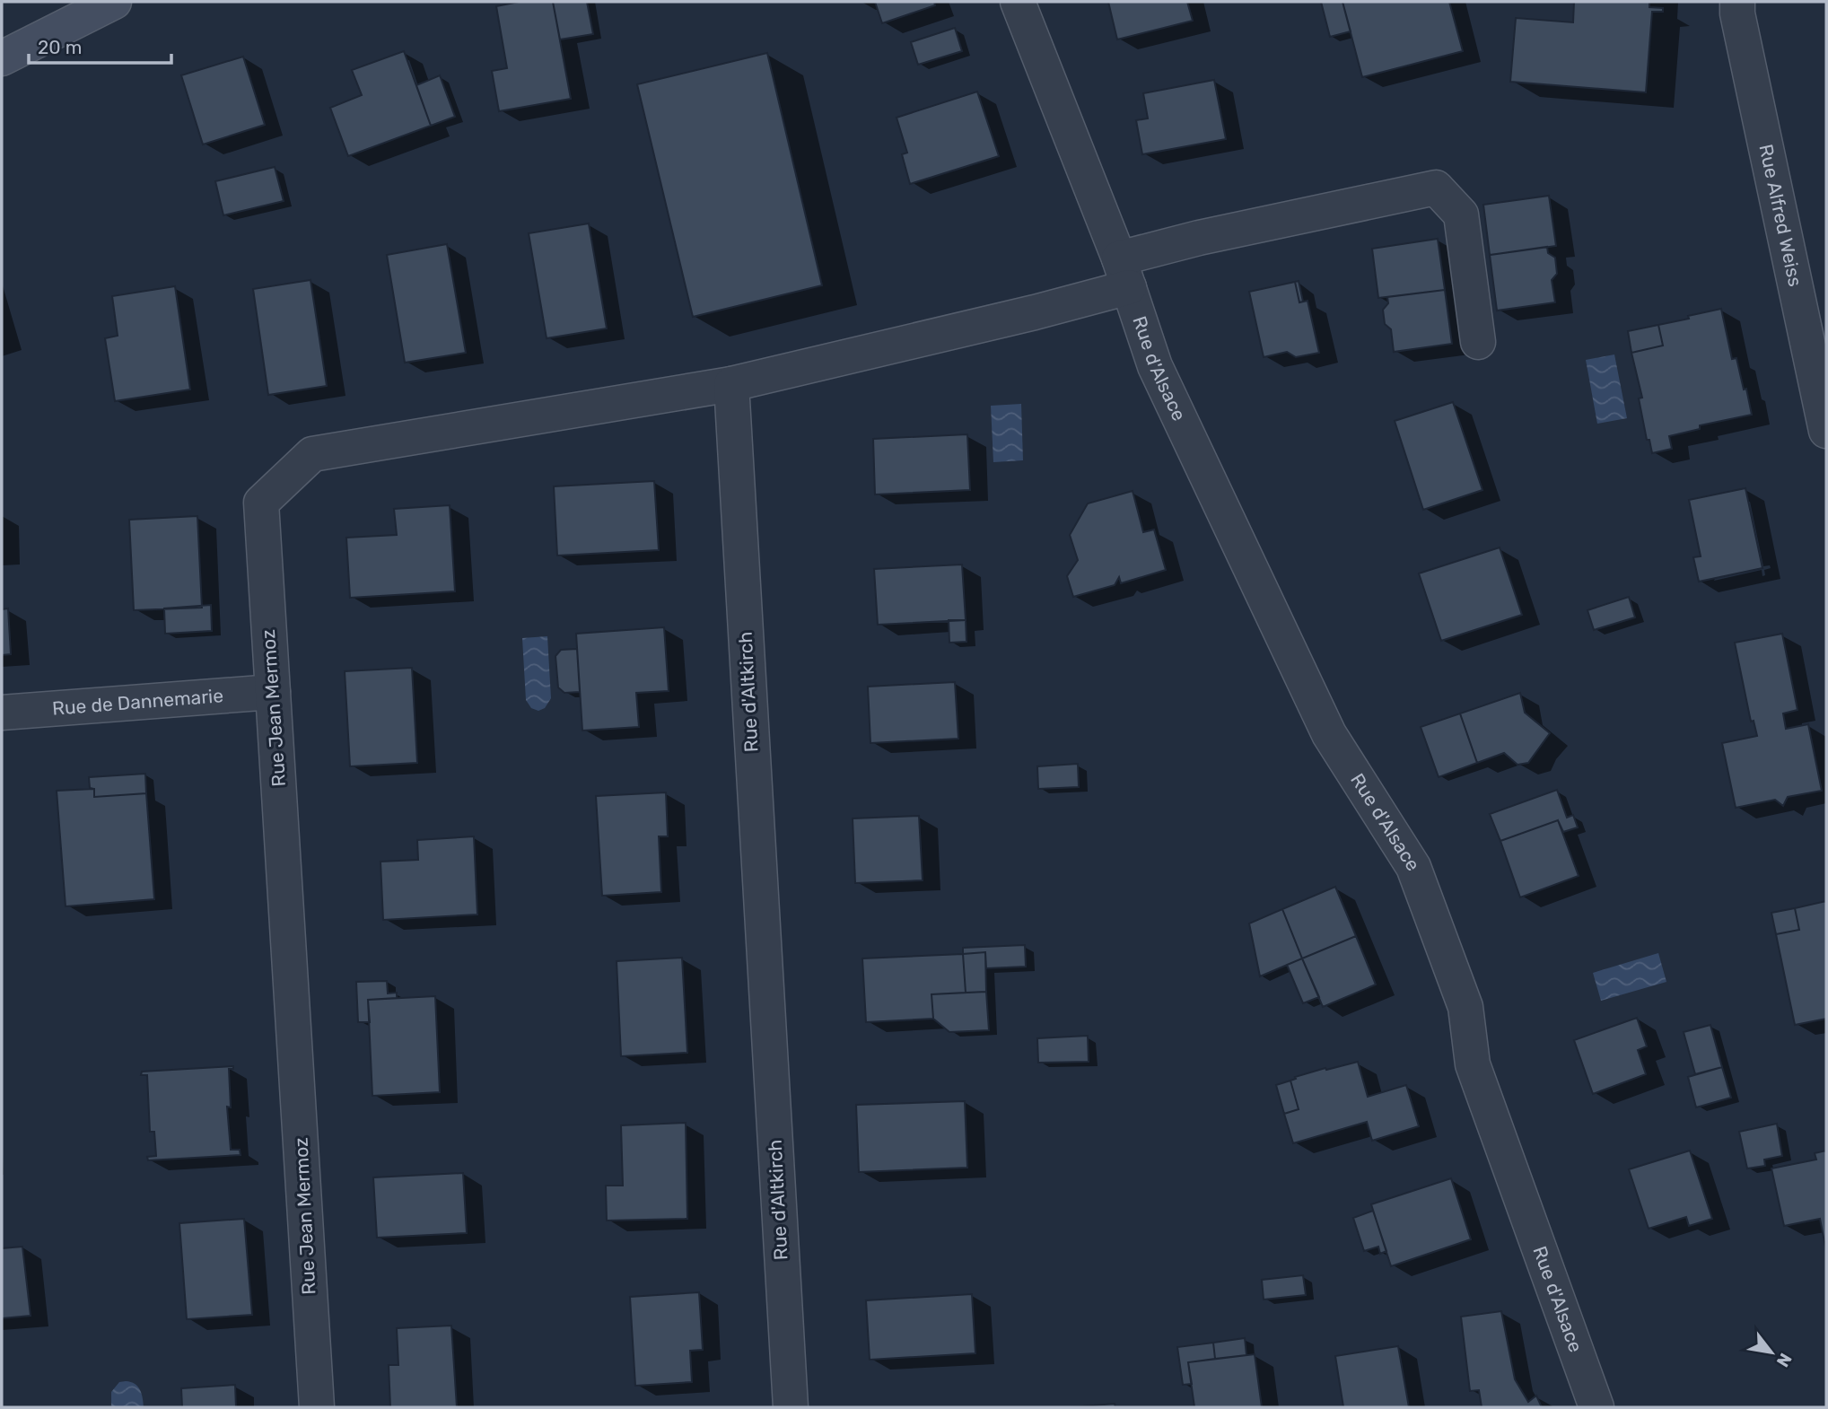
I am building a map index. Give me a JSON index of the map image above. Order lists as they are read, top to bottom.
{
  "streets": {
    "street": [
      "Rue Alfred Weiss",
      "Rue d'Alsace",
      "Rue d'Altkirch",
      "Rue de Dannemarie",
      "Rue Jean Mermoz"
    ]
  },
  "crossings": [
    ["Rue d'Altkirch", "Rue Jean Mermoz"],
    ["Rue de Dannemarie", "Rue Jean Mermoz"]
  ],
  "scale_bar": "20 m",
  "north": "bottom right"
}
